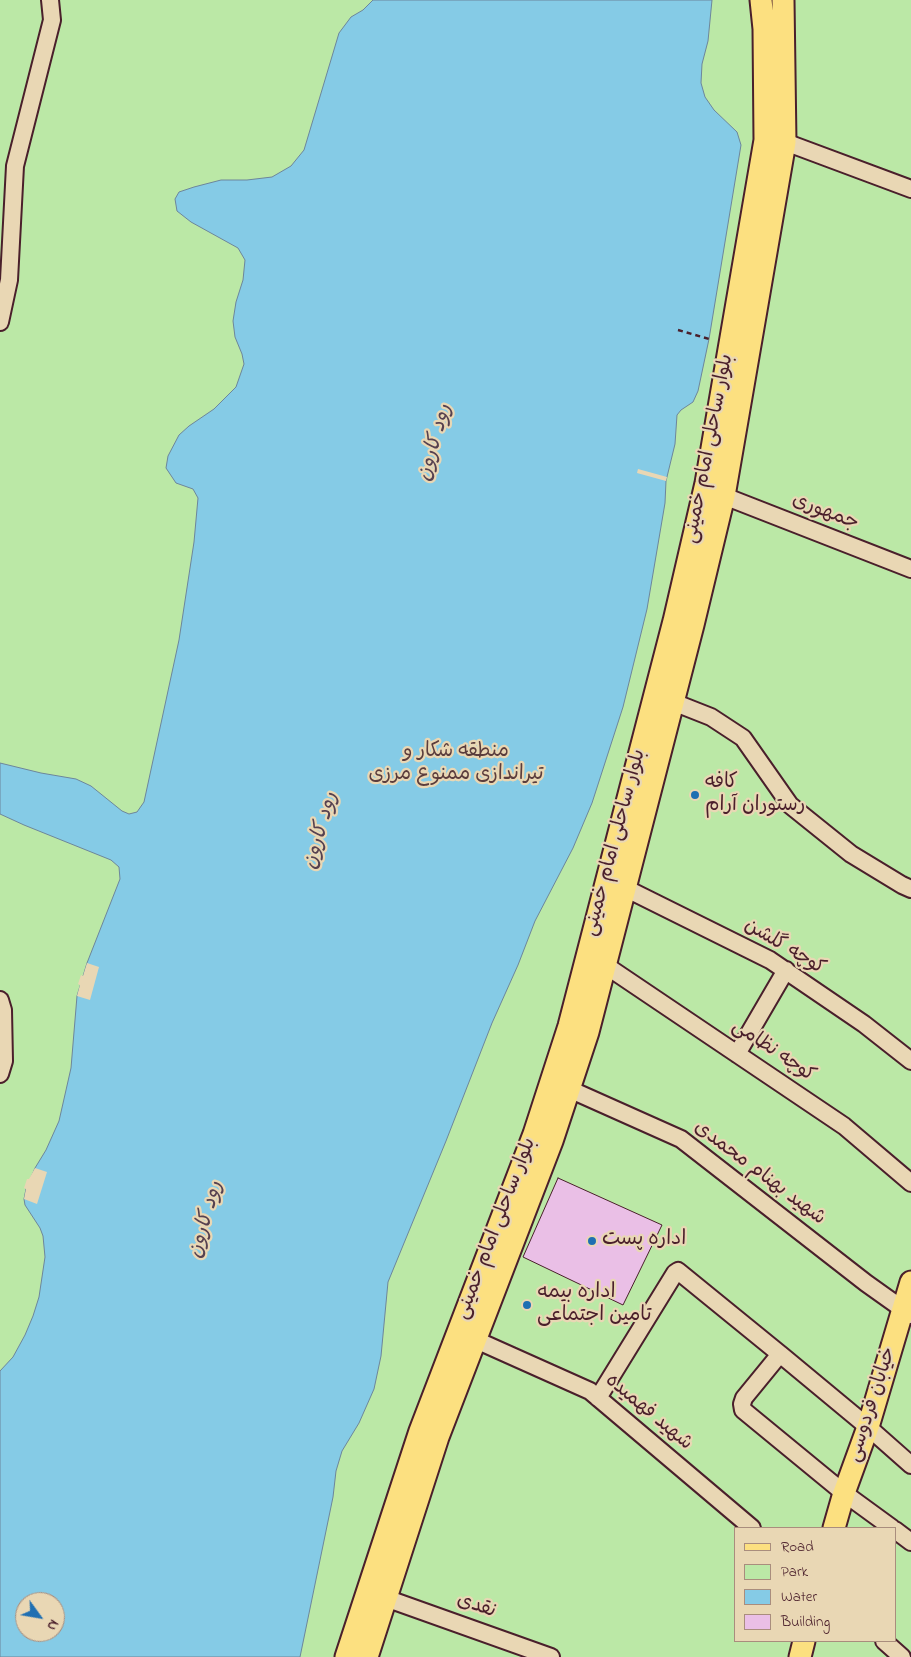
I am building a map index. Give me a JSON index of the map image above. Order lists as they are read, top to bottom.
{
  "streets": {
    "main road": ["بلوار ساحلی امام خمینی", "خیابان فردوسی"],
    "street": [
      "جمهوری",
      "کوچه گلشن",
      "کوچه نظامی",
      "شهید بهنام محمدی",
      "شهید فهمیده",
      "نقدی"
    ]
  },
  "crossings": [
    ["بلوار ساحلی امام خمینی", "جمهوری"],
    ["بلوار ساحلی امام خمینی", "کوچه گلشن"],
    ["بلوار ساحلی امام خمینی", "کوچه نظامی"],
    ["بلوار ساحلی امام خمینی", "شهید بهنام محمدی"],
    ["بلوار ساحلی امام خمینی", "شهید فهمیده"],
    ["بلوار ساحلی امام خمینی", "نقدی"],
    ["شهید بهنام محمدی", "خیابان فردوسی"]
  ],
  "water": ["رود کارون"],
  "parks": ["منطقه شکار و تیراندازی ممنوع مرزی"],
  "places": ["کافه رستوران آرام", "اداره پست", "اداره بیمه تامین اجتماعی"],
  "legend": [
    "Road",
    "Park",
    "Water",
    "Building"
  ],
  "north": "bottom right"
}
